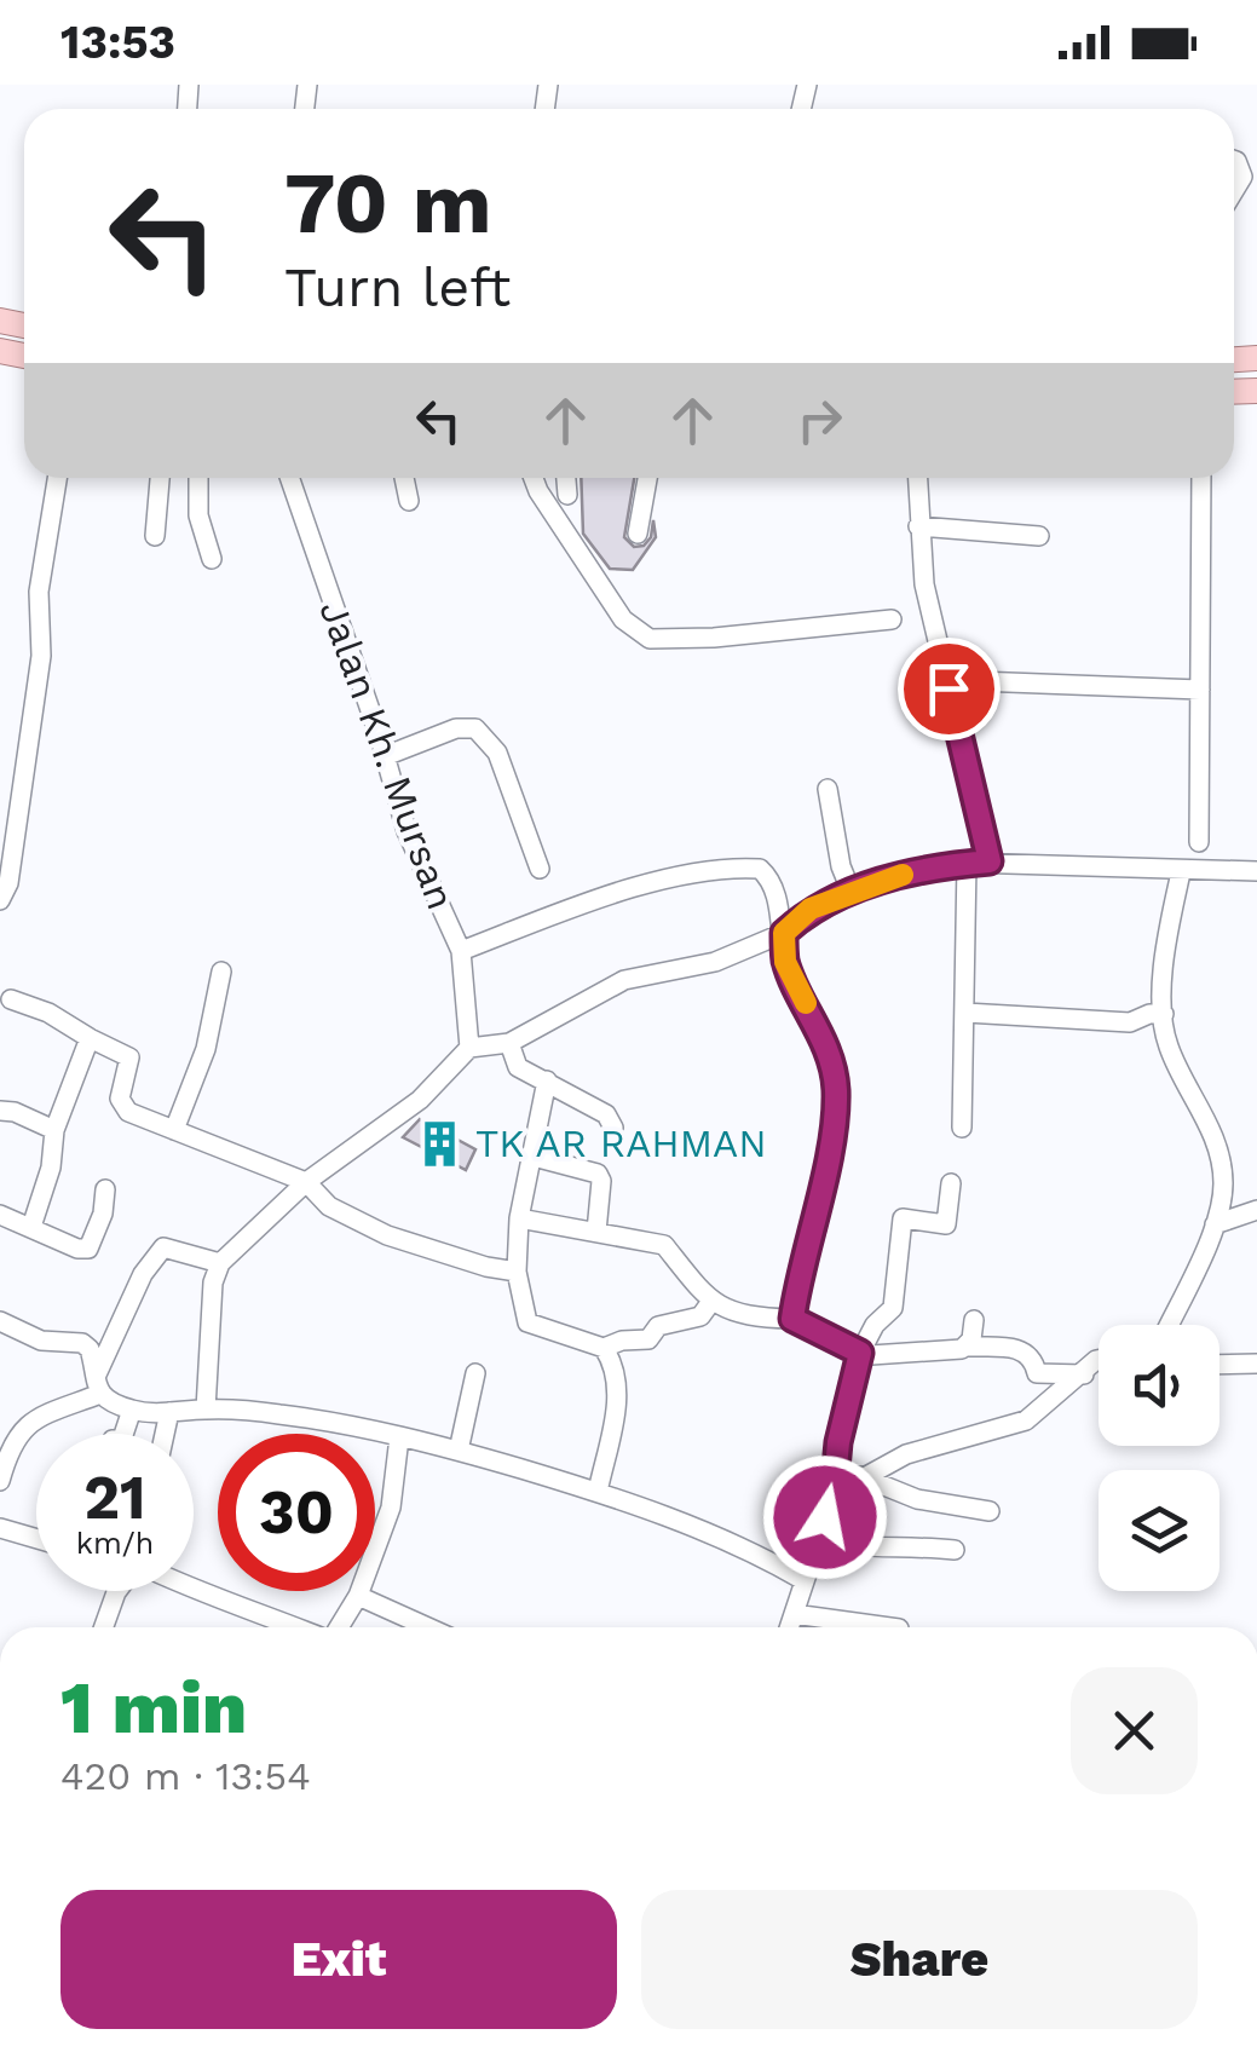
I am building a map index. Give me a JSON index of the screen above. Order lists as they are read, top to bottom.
{
  "streets": {
    "street": ["Jalan Kh. Mursan"]
  },
  "places": {
    "building": ["TK AR RAHMAN"]
  },
  "page": {
    "status": "13:53",
    "turn": ["70 m", "Turn left"],
    "speed": "21 km/h",
    "limit": "30",
    "heading": ["1 min", "420 m · 13:54"],
    "buttons": ["Exit", "Share"]
  }
}
